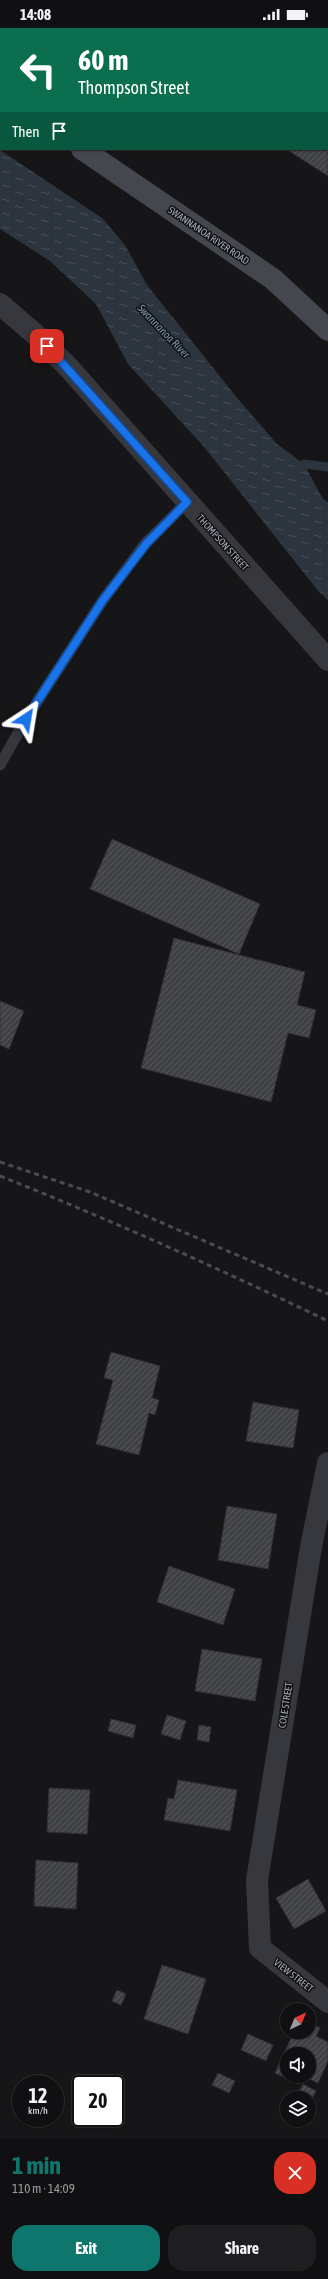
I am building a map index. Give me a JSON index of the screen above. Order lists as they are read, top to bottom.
{
  "streets": {
    "main road": ["SWANNANOA RIVER ROAD"],
    "street": ["THOMPSON STREET", "COLE STREET", "VIEW STREET"]
  },
  "crossings": [
    ["COLE STREET", "VIEW STREET"]
  ],
  "water": ["Swannanoa River"],
  "north": "top right",
  "page": {
    "status": "14:08",
    "turn": ["60 m", "Thompson Street"],
    "then": "Then",
    "speed": "12 km/h",
    "limit": "20",
    "heading": ["1 min", "110 m · 14:09"],
    "buttons": ["Exit", "Share"]
  }
}
